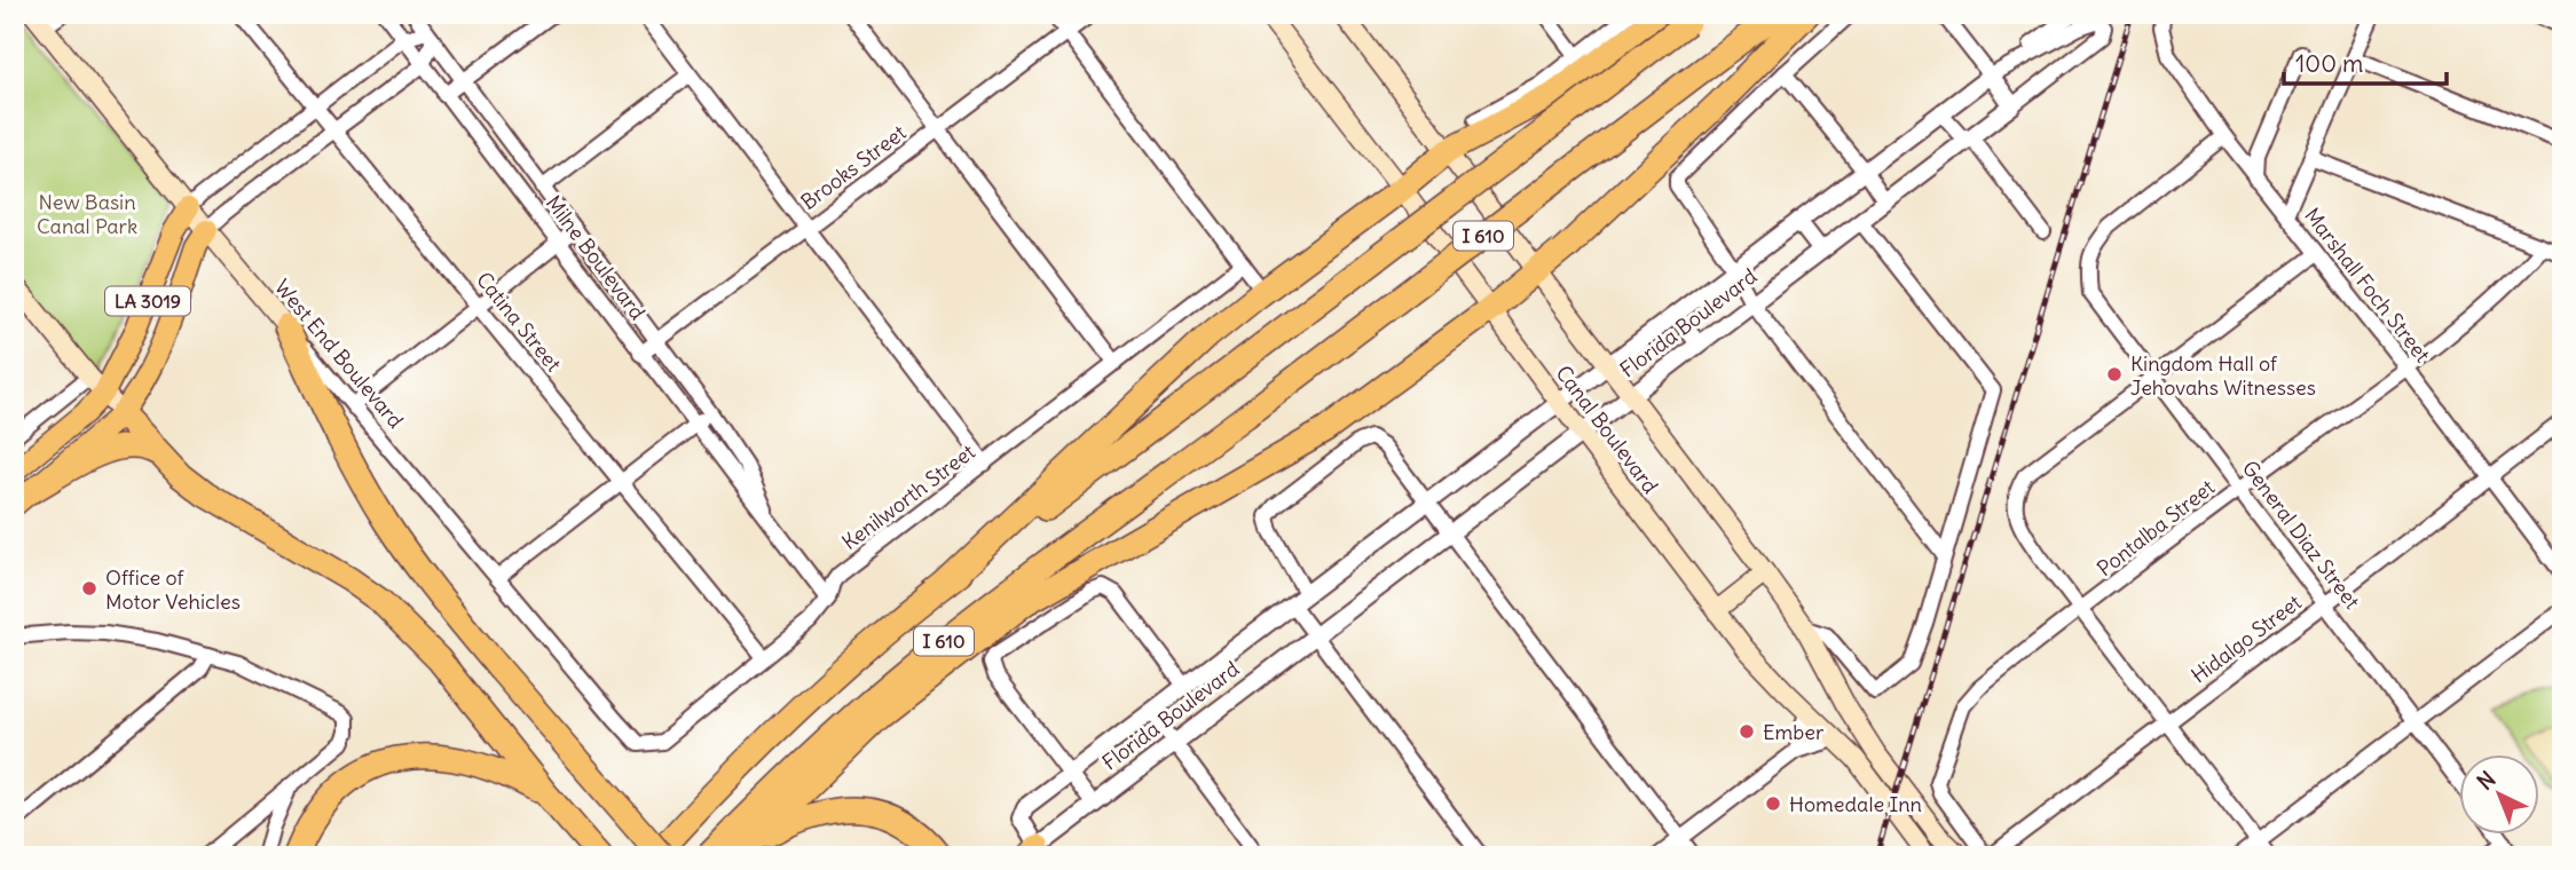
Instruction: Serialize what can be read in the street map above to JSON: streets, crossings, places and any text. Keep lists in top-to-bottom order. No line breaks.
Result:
{"streets":{"highway":["I 610"],"main road":["LA 3019","West End Boulevard","Canal Boulevard"],"street":["Brooks Street","Milne Boulevard","Marshall Foch Street","Catina Street","Florida Boulevard","Kenilworth Street","Pontalba Street","General Diaz Street","Hidalgo Street"]},"crossings":[["Brooks Street","Milne Boulevard"],["Milne Boulevard","Kenilworth Street"],["Marshall Foch Street","Pontalba Street"],["Marshall Foch Street","General Diaz Street"],["Marshall Foch Street","Hidalgo Street"],["LA 3019","West End Boulevard"],["Catina Street","Kenilworth Street"],["Florida Boulevard","Canal Boulevard"],["West End Boulevard","Kenilworth Street"],["Pontalba Street","General Diaz Street"],["Pontalba Street","Hidalgo Street"],["General Diaz Street","Hidalgo Street"]],"parks":["New Basin Canal Park"],"places":["Kingdom Hall of Jehovahs Witnesses","Office of Motor Vehicles","Ember","Homedale Inn"],"scale_bar":"100 m","north":"top left"}
